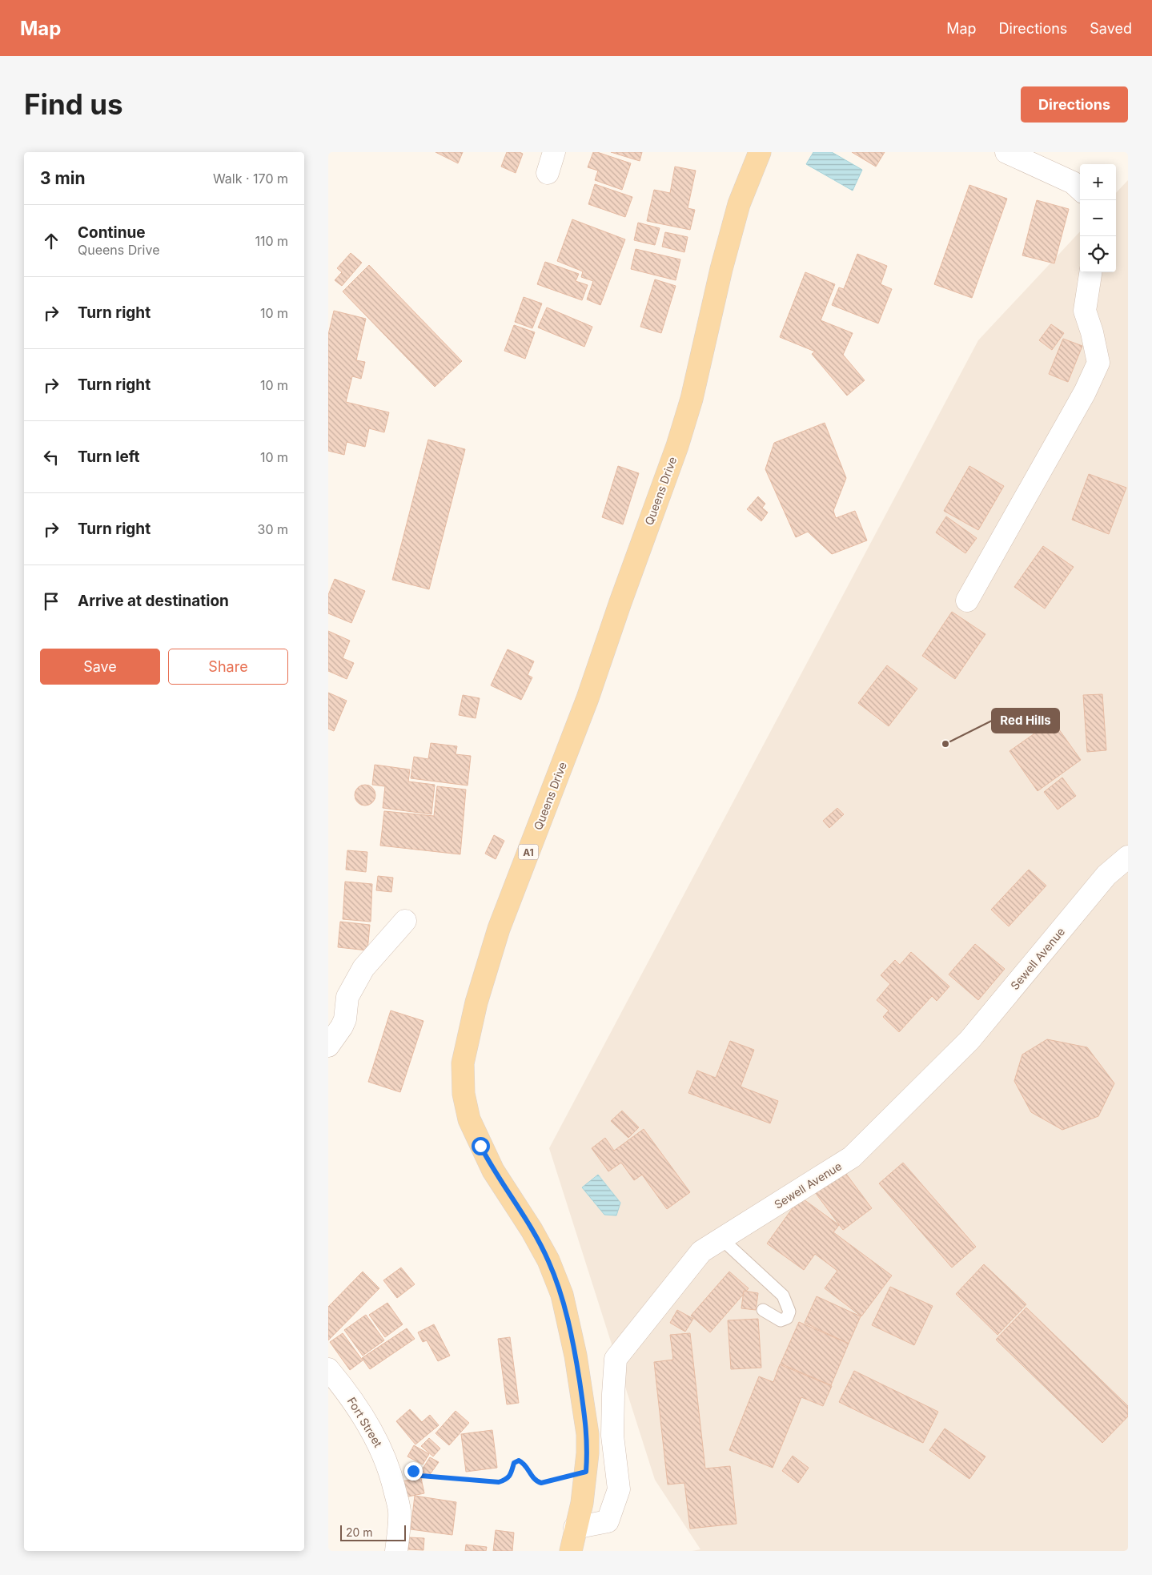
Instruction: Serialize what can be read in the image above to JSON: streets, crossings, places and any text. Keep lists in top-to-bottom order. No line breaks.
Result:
{"streets":{"main road":["Queens Drive","A1"],"street":["Sewell Avenue","Fort Street"]},"crossings":[["Queens Drive","Sewell Avenue"]],"places":["Red Hills"],"scale_bar":"20 m","page":{"header":"Map","nav":["Map","Directions","Saved"],"buttons":["Directions",["Save","Share"]],"title":"Find us","heading":["3 min","Walk · 170 m"],"map_buttons":["+","−"],"list":[["Continue","Queens Drive","110 m"],["Turn right","10 m"],["Turn right","10 m"],["Turn left","10 m"],["Turn right","30 m"],"Arrive at destination"],"scale":"20 m"}}
